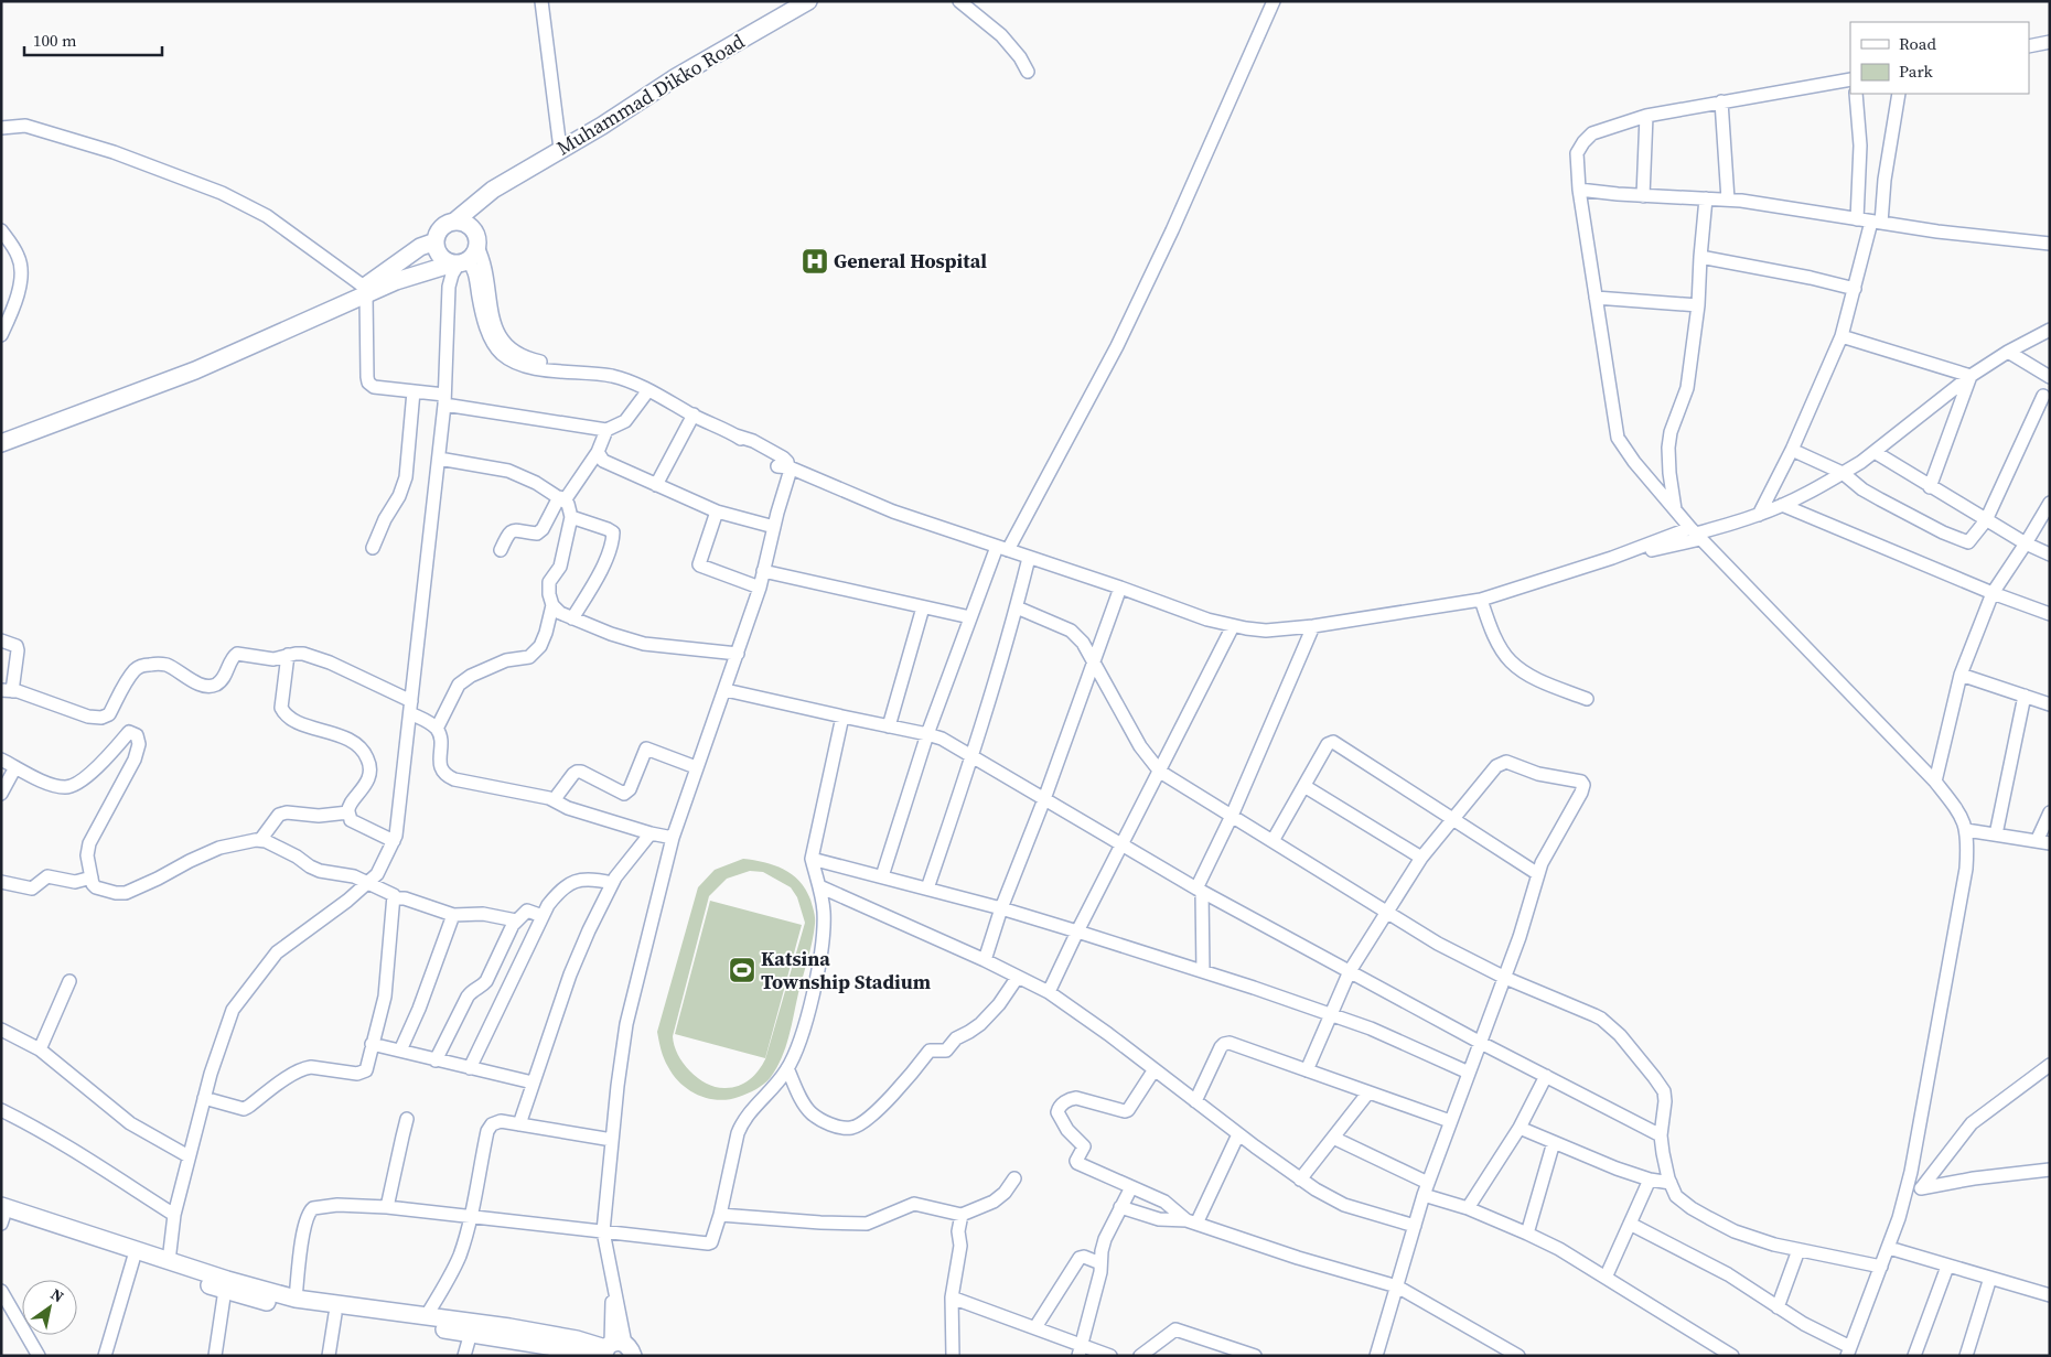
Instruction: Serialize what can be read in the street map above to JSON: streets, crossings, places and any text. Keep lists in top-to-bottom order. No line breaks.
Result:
{"streets":{"main road":["Muhammad Dikko Road"]},"places":{"hospital":["General Hospital"],"sports":["Katsina Township Stadium"]},"legend":["Road","Park"],"scale_bar":"100 m","north":"top right"}
